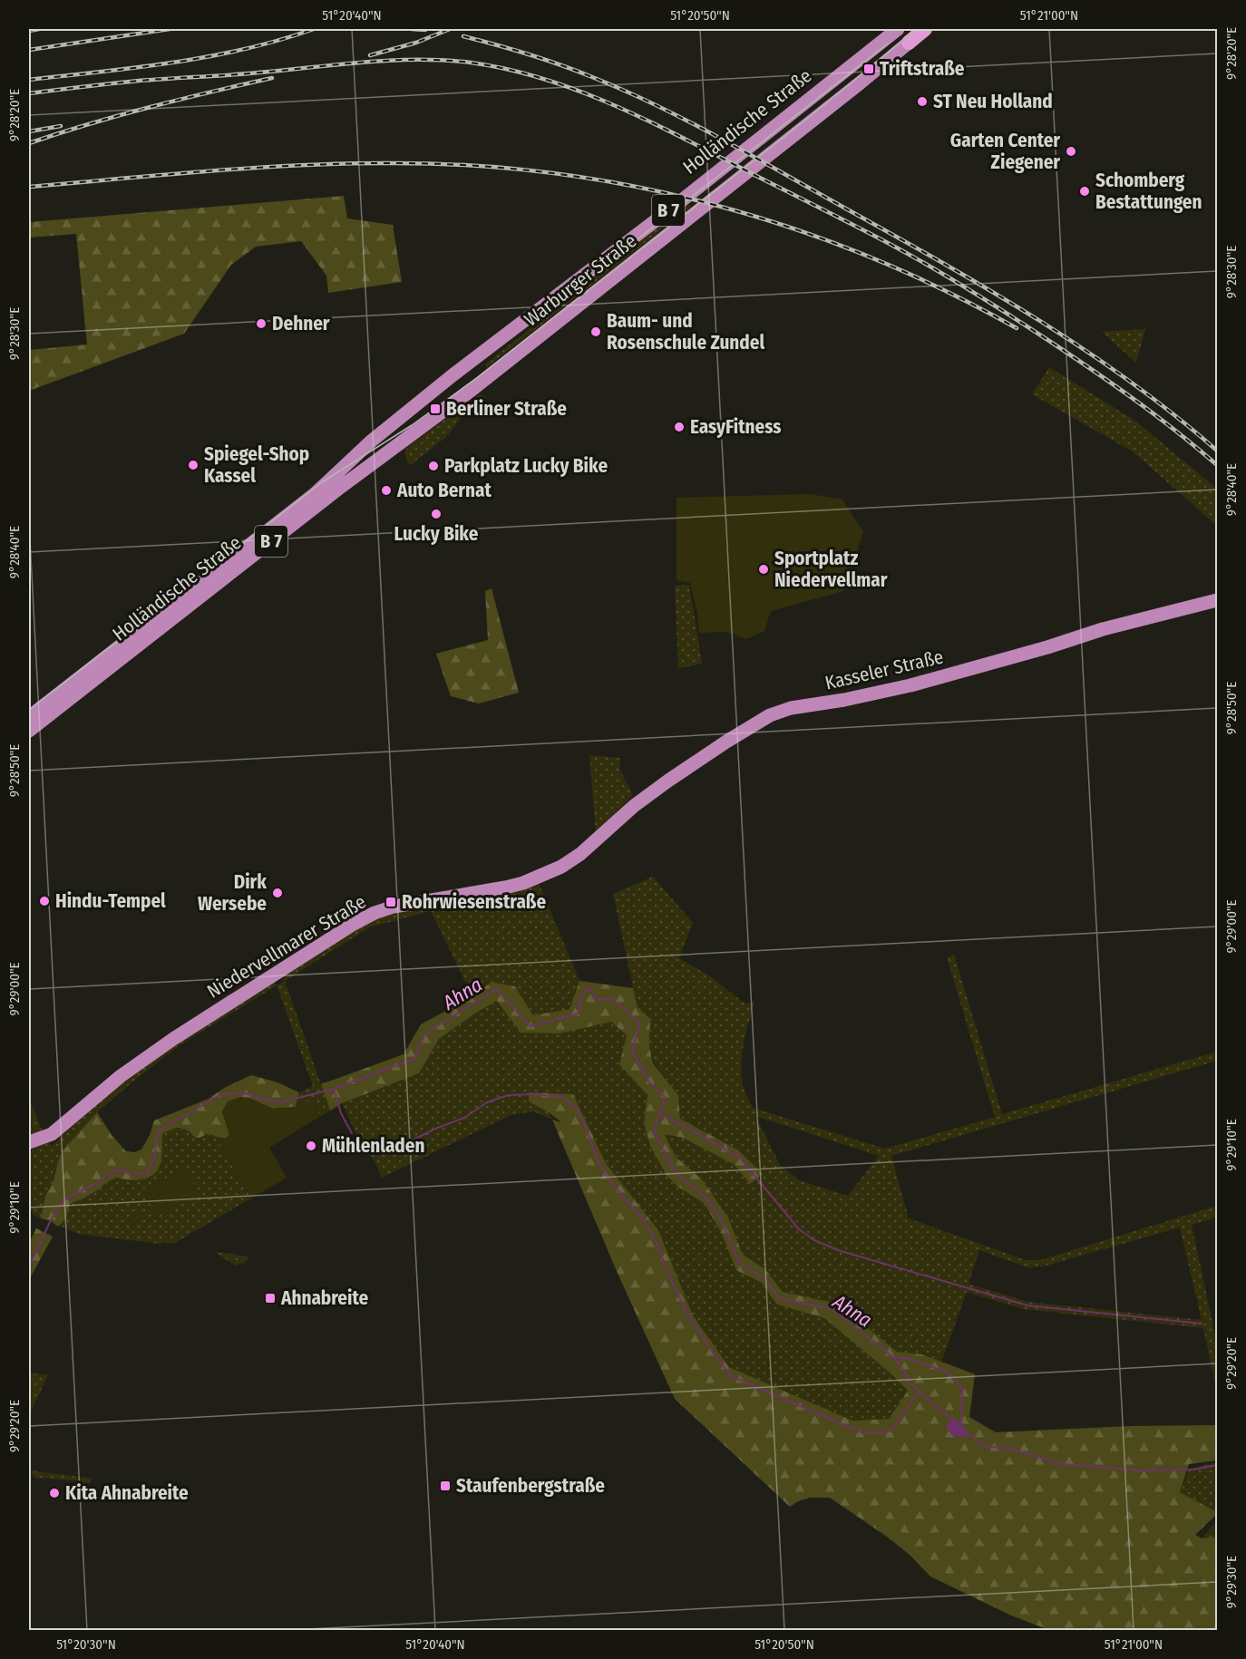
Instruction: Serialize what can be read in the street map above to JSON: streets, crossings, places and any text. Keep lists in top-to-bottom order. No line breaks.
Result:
{"streets":{"highway":["Holländische Straße","B 7"],"main road":["Warburger Straße","Kasseler Straße","Niedervellmarer Straße"]},"crossings":[["Holländische Straße","Warburger Straße"],["Kasseler Straße","Niedervellmarer Straße"]],"water":["Ahna"],"places":{"transit":["Triftstraße","Berliner Straße","Rohrwiesenstraße","Ahnabreite","Staufenbergstraße"],"other":["ST Neu Holland","Garten Center Ziegener","Schomberg Bestattungen","Dehner","Baum- und Rosenschule Zundel","EasyFitness","Spiegel-Shop Kassel","Parkplatz Lucky Bike","Auto Bernat","Lucky Bike","Sportplatz Niedervellmar","Dirk Wersebe","Hindu-Tempel","Mühlenladen","Kita Ahnabreite"]},"coordinates":["51°20'40\"N","51°20'50\"N","51°21'00\"N","9°28'20\"E","9°28'30\"E","9°28'40\"E","9°28'50\"E","9°29'00\"E","9°29'10\"E","9°29'20\"E","9°29'30\"E","51°20'30\"N"]}
